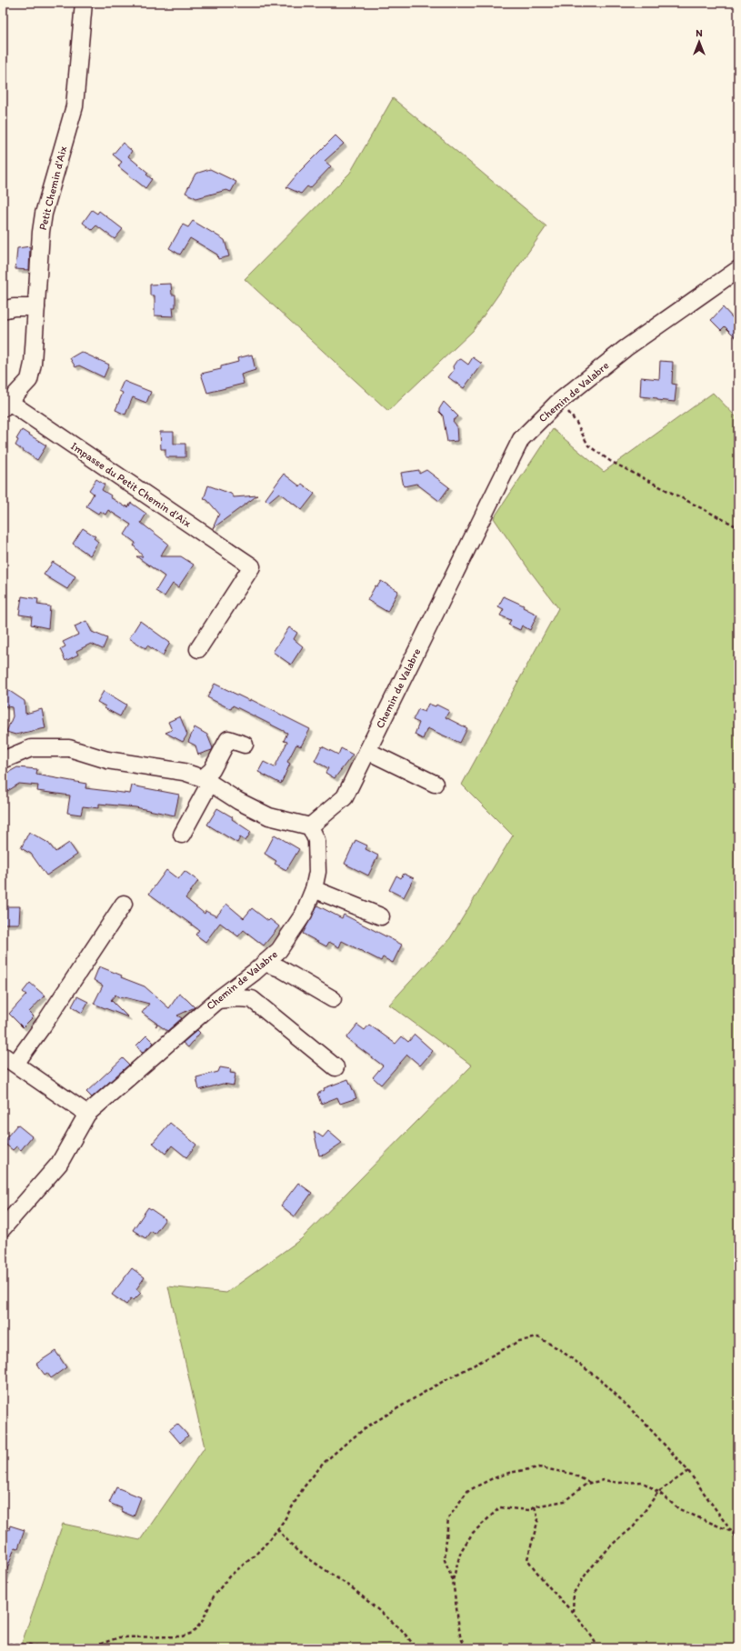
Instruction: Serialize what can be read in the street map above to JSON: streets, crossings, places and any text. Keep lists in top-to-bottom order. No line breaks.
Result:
{"streets":{"street":["Petit Chemin d'Aix","Chemin de Valabre","Impasse du Petit Chemin d'Aix"]},"crossings":[["Petit Chemin d'Aix","Impasse du Petit Chemin d'Aix"]],"north":"top"}
